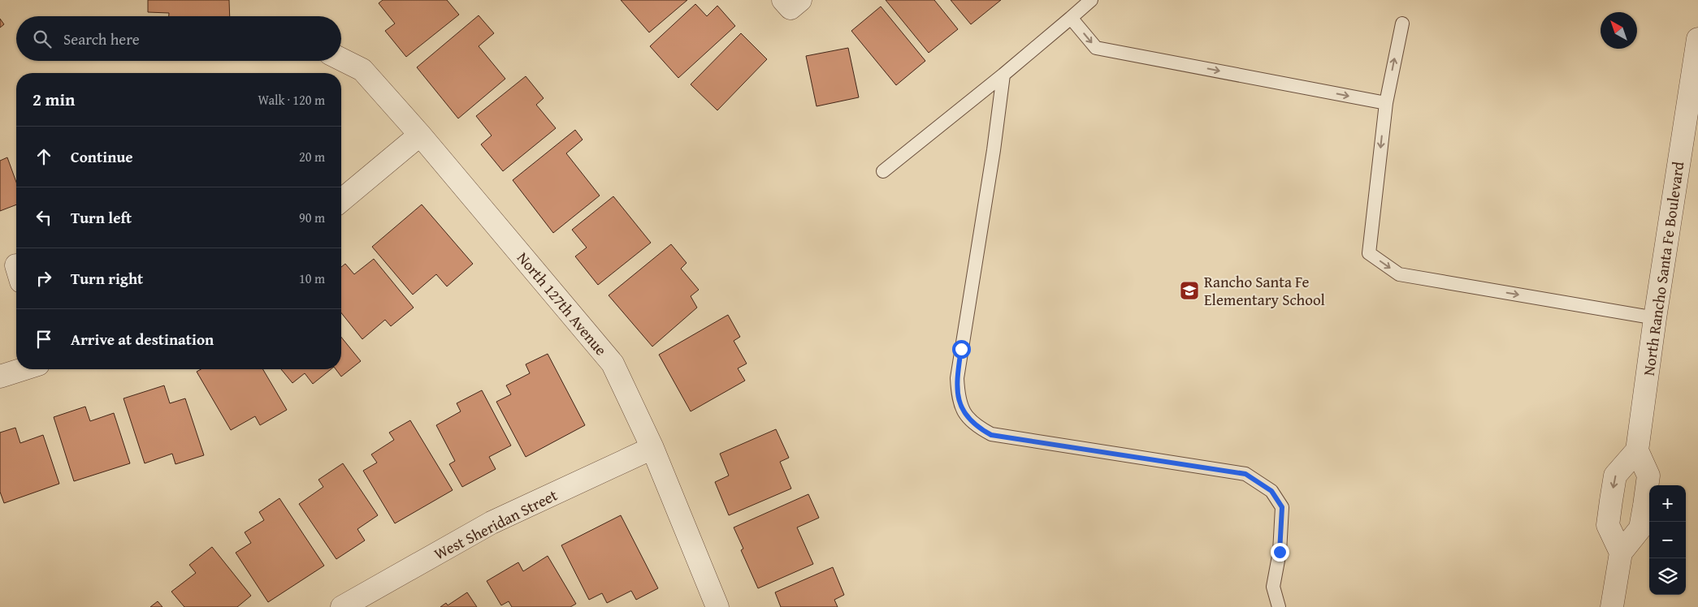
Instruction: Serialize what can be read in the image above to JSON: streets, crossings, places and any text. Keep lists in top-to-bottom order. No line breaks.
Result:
{"streets":{"street":["North Rancho Santa Fe Boulevard","North 127th Avenue","West Sheridan Street"]},"crossings":[["North 127th Avenue","West Sheridan Street"]],"places":{"school or university":["Rancho Santa Fe Elementary School"]},"north":"top left","page":{"search":"Search here","heading":["2 min","Walk · 120 m"],"list":[["Continue","20 m"],["Turn left","90 m"],["Turn right","10 m"],"Arrive at destination"],"map_buttons":["+","−"]}}
